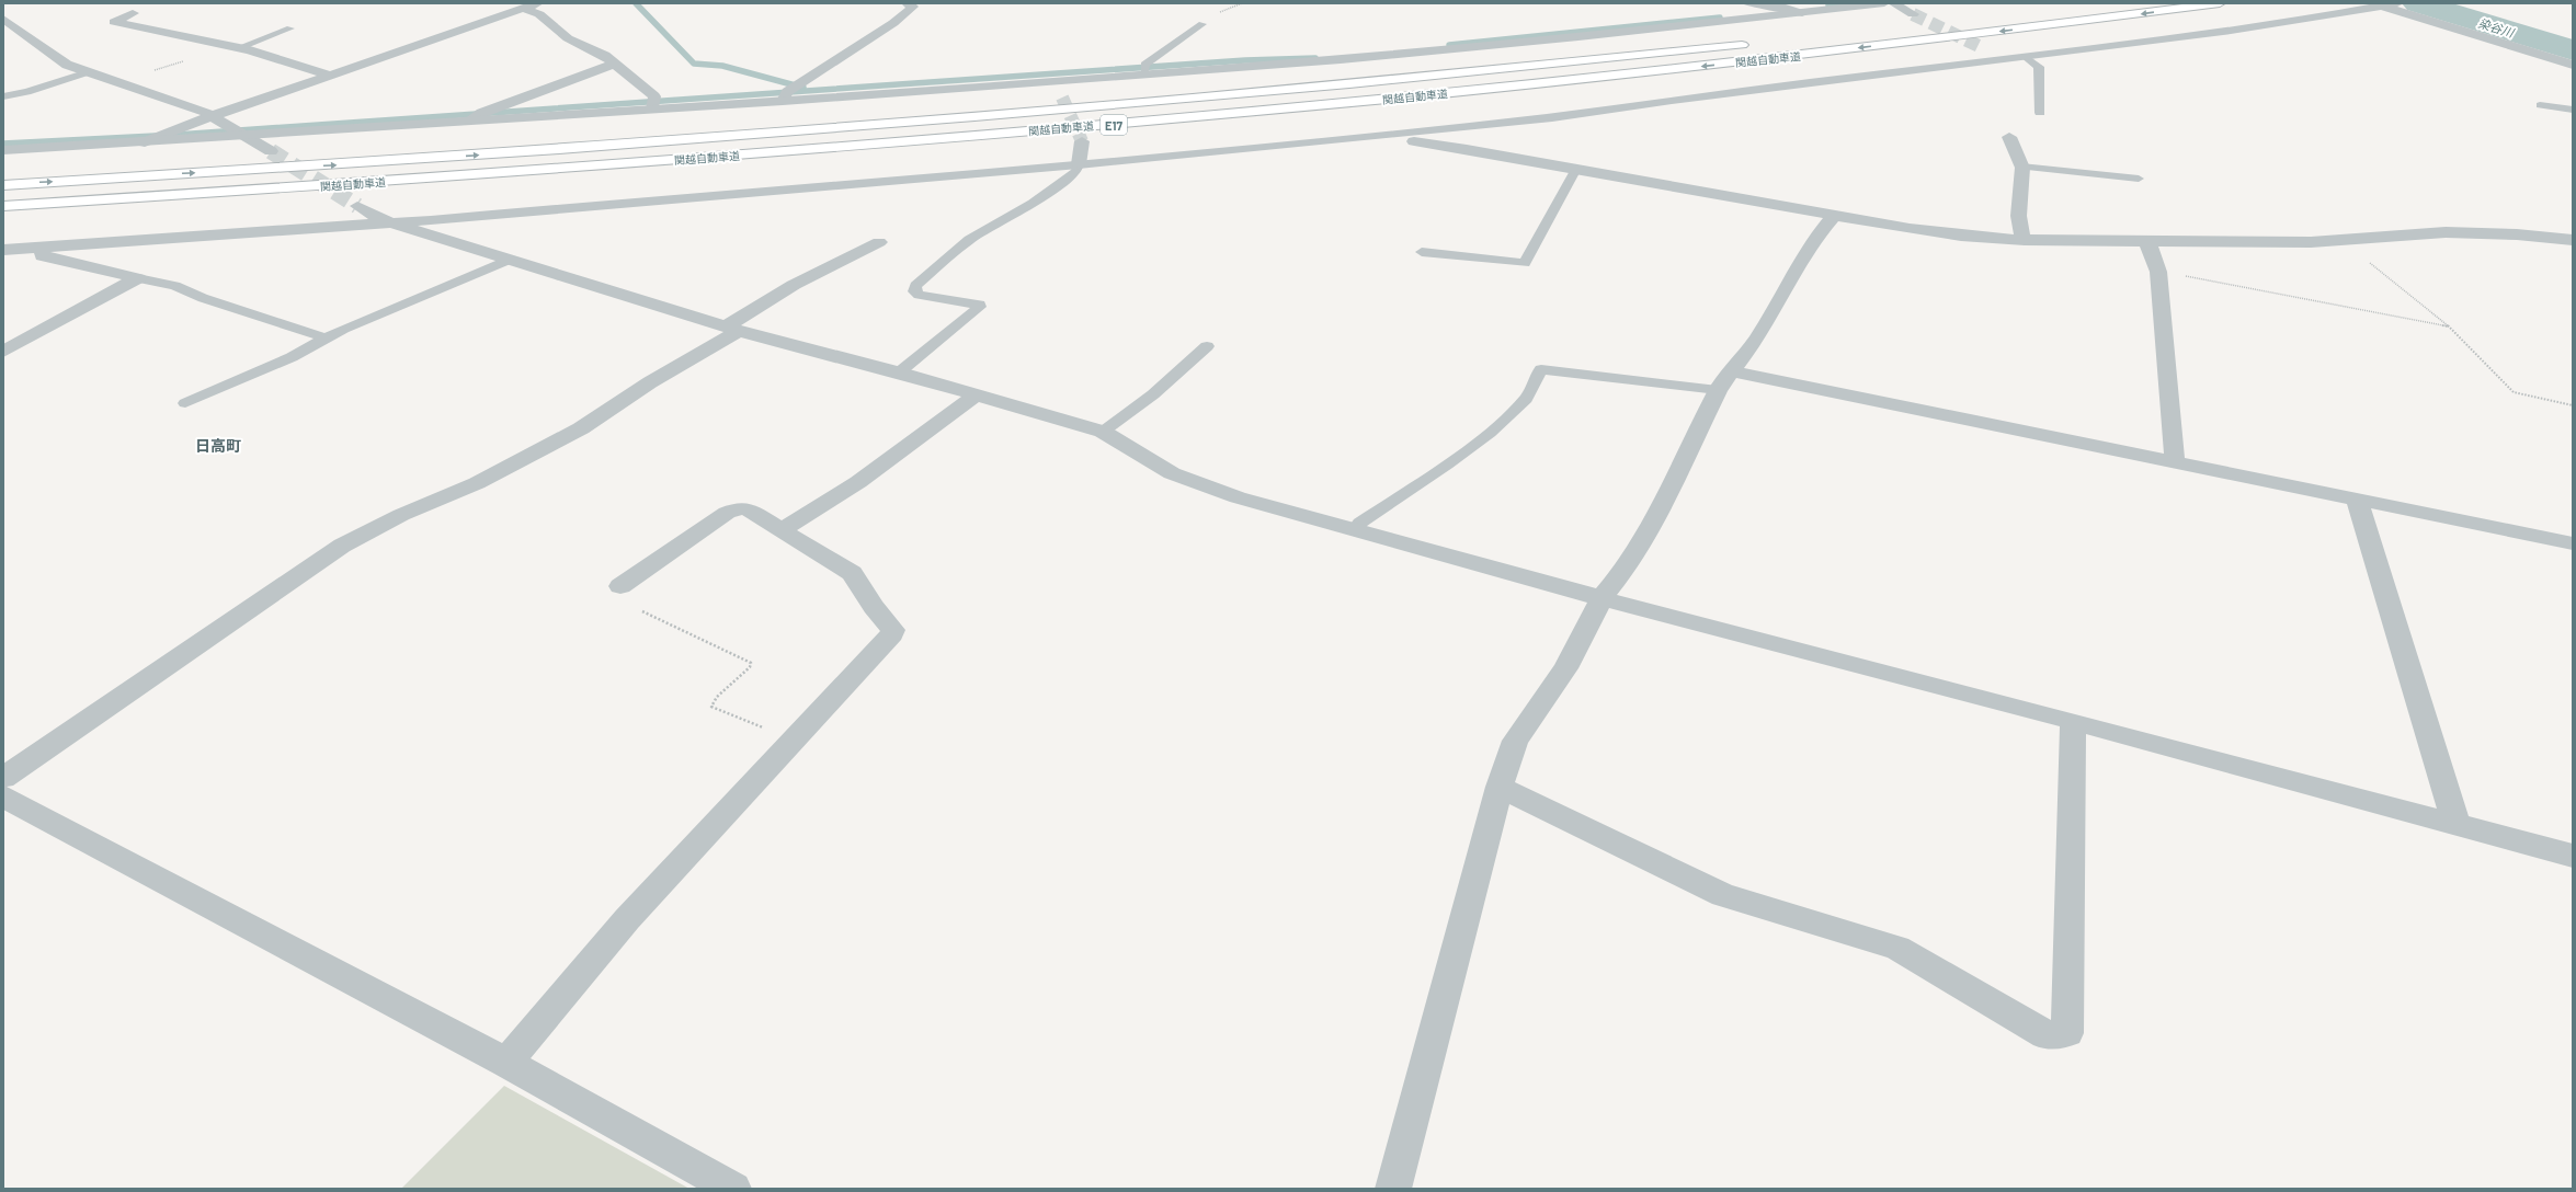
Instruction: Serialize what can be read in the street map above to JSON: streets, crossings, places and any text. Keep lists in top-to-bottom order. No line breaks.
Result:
{"streets":{"highway":["関越自動車道","E17"]},"districts":["日高町"],"water":["染谷川"]}
